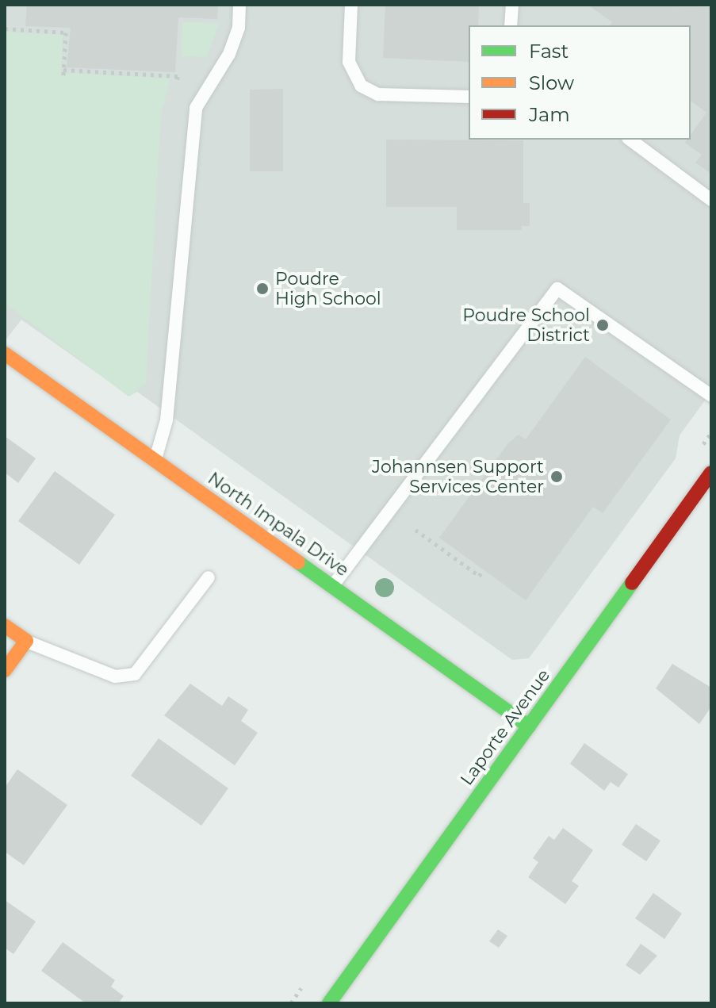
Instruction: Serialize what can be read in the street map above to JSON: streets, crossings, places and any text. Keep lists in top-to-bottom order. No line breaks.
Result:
{"streets":{"street":["North Impala Drive","Laporte Avenue"]},"crossings":[["North Impala Drive","Laporte Avenue"]],"places":["Poudre High School","Poudre School District","Johannsen Support Services Center"],"legend":["Fast","Slow","Jam"]}
